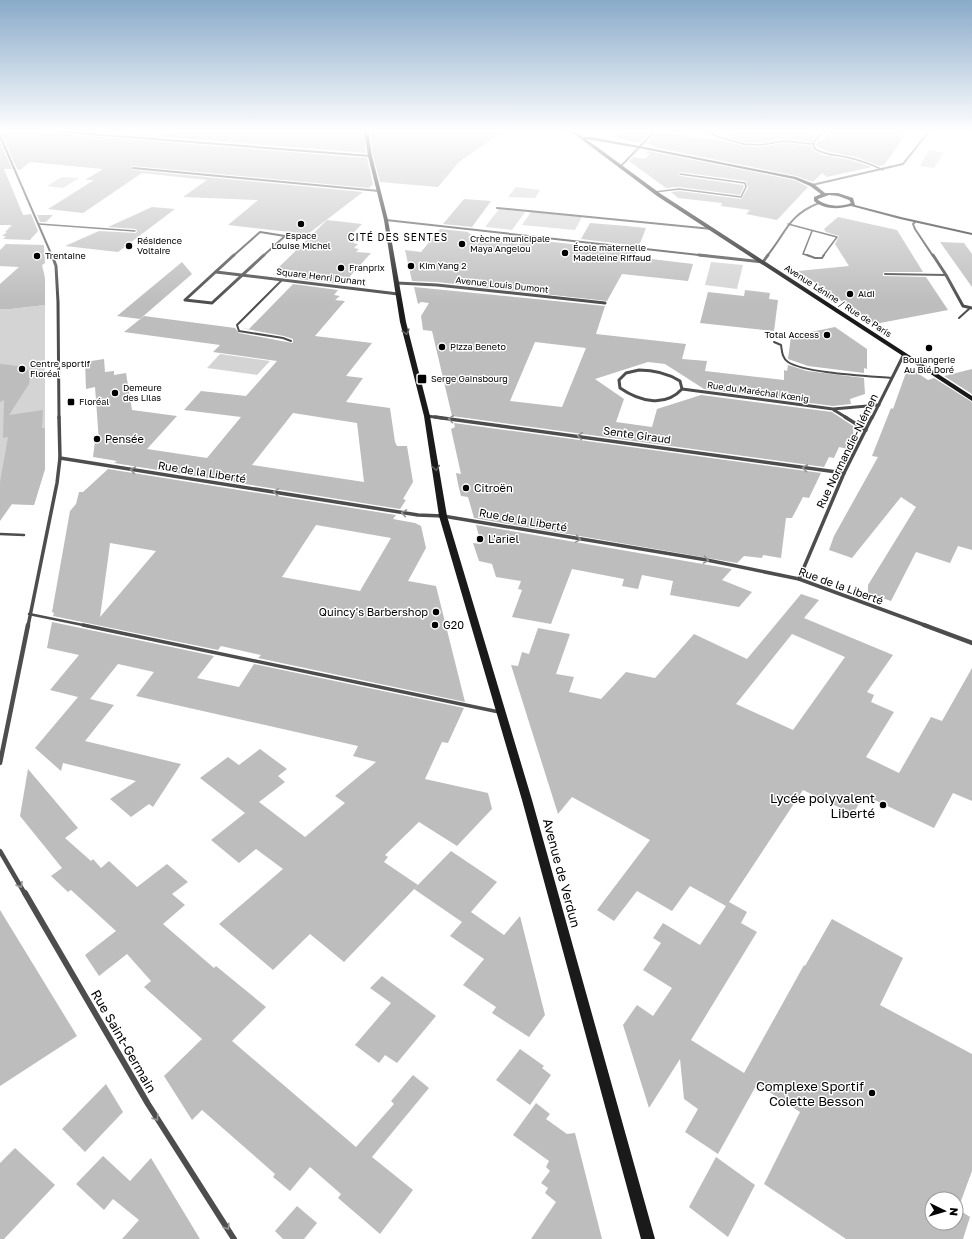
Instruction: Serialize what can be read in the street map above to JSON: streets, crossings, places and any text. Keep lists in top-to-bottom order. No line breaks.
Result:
{"streets":{"street":["Square Henri Dunant","Avenue Louis Dumont","Avenue Lénine / Rue de Paris","Rue du Maréchal Kœnig","Sente Giraud","Rue Normandie-Niémen","Rue de la Liberté","Avenue de Verdun","Rue Saint-Germain"]},"crossings":[["Square Henri Dunant","Avenue de Verdun"],["Avenue Louis Dumont","Avenue de Verdun"],["Avenue Lénine / Rue de Paris","Rue Normandie-Niémen"],["Rue du Maréchal Kœnig","Rue Normandie-Niémen"],["Sente Giraud","Rue Normandie-Niémen"],["Sente Giraud","Avenue de Verdun"],["Rue Normandie-Niémen","Rue de la Liberté"],["Rue de la Liberté","Avenue de Verdun"]],"one_way":["Sente Giraud","Rue Saint-Germain"],"districts":["CITÉ DES SENTES"],"places":{"other":["Espace Louise Michel","Crèche municipale Maya Angelou","Résidence Voltaire","École maternelle Madeleine Riffaud","Trentaine","Kim Yang 2","Franprix","Aldi","Total Access","Pizza Beneto","Boulangerie Au Blé Doré","Centre sportif Floréal","Demeure des Lilas","Pensée","Citroën","L'ariel","Quincy's Barbershop","G20","Lycée polyvalent Liberté","Complexe Sportif Colette Besson"],"transit":["Serge Gainsbourg","Floréal"]},"north":"right"}
